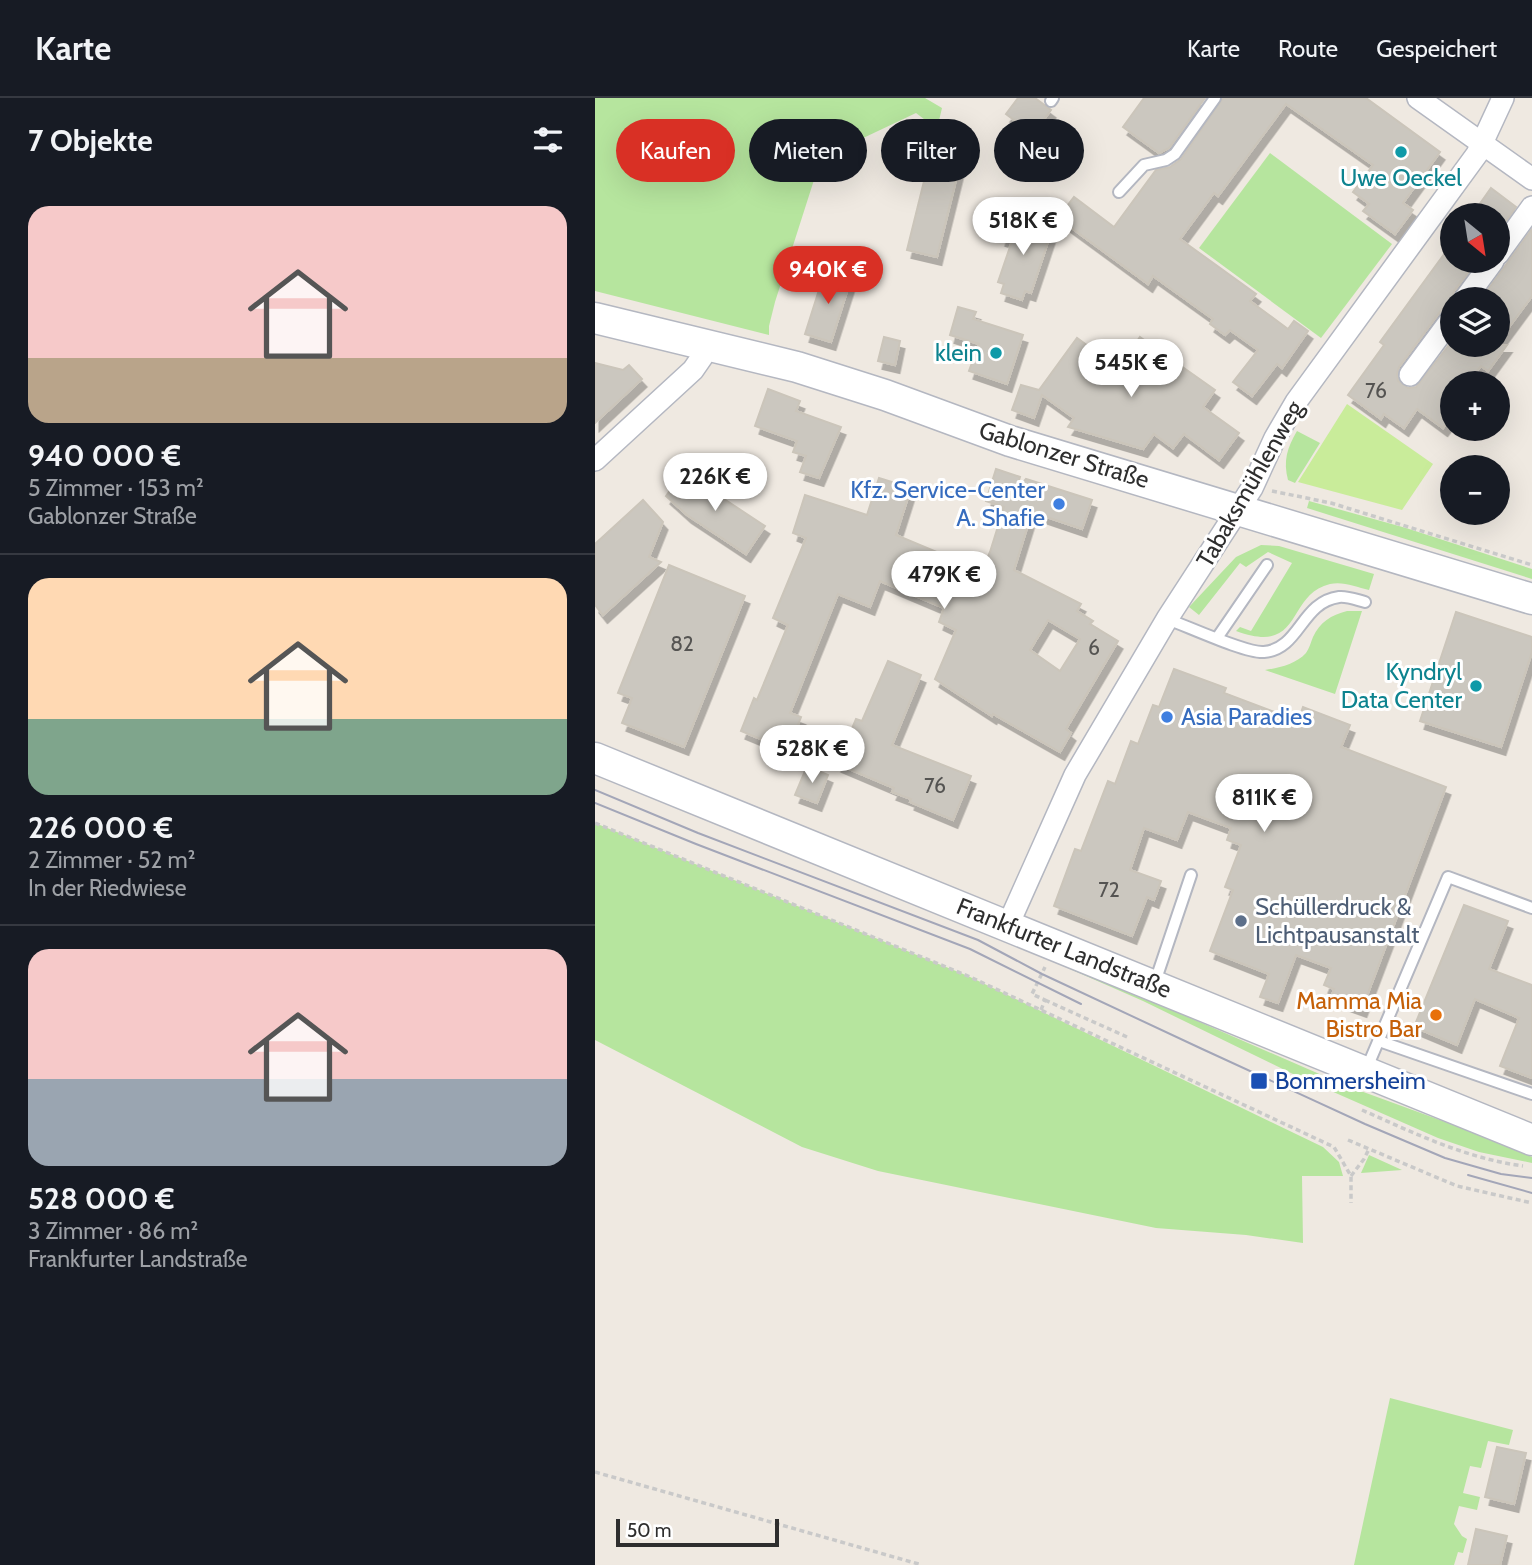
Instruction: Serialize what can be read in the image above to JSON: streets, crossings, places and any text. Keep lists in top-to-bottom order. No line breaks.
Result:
{"streets":{"main road":["Gablonzer Straße","Frankfurter Landstraße"],"street":["Tabaksmühlenweg"]},"crossings":[["Gablonzer Straße","Tabaksmühlenweg"],["Tabaksmühlenweg","Frankfurter Landstraße"]],"places":{"other":["Uwe Oeckel","klein","Kfz. Service-Center A. Shafie","Kyndryl Data Center","Asia Paradies","Schüllerdruck & Lichtpausanstalt","Mamma Mia Bistro Bar"],"transit":["Bommersheim"]},"house_numbers":["76","82","6","76","72"],"scale_bar":"50 m","north":"bottom right","page":{"header":"Karte","nav":["Karte","Route","Gespeichert"],"heading":"7 Objekte","chip":["Kaufen","Mieten","Filter","Neu"],"list":[{"name":"940 000 €","note":"5 Zimmer · 153 m² · Gablonzer Straße"},{"name":"226 000 €","note":"2 Zimmer · 52 m² · In der Riedwiese"},{"name":"528 000 €","note":"3 Zimmer · 86 m² · Frankfurter Landstraße"}],"price":["518K €","940K €","545K €","226K €","479K €","528K €","811K €"],"map_buttons":["+","−"],"scale":"50 m"}}
